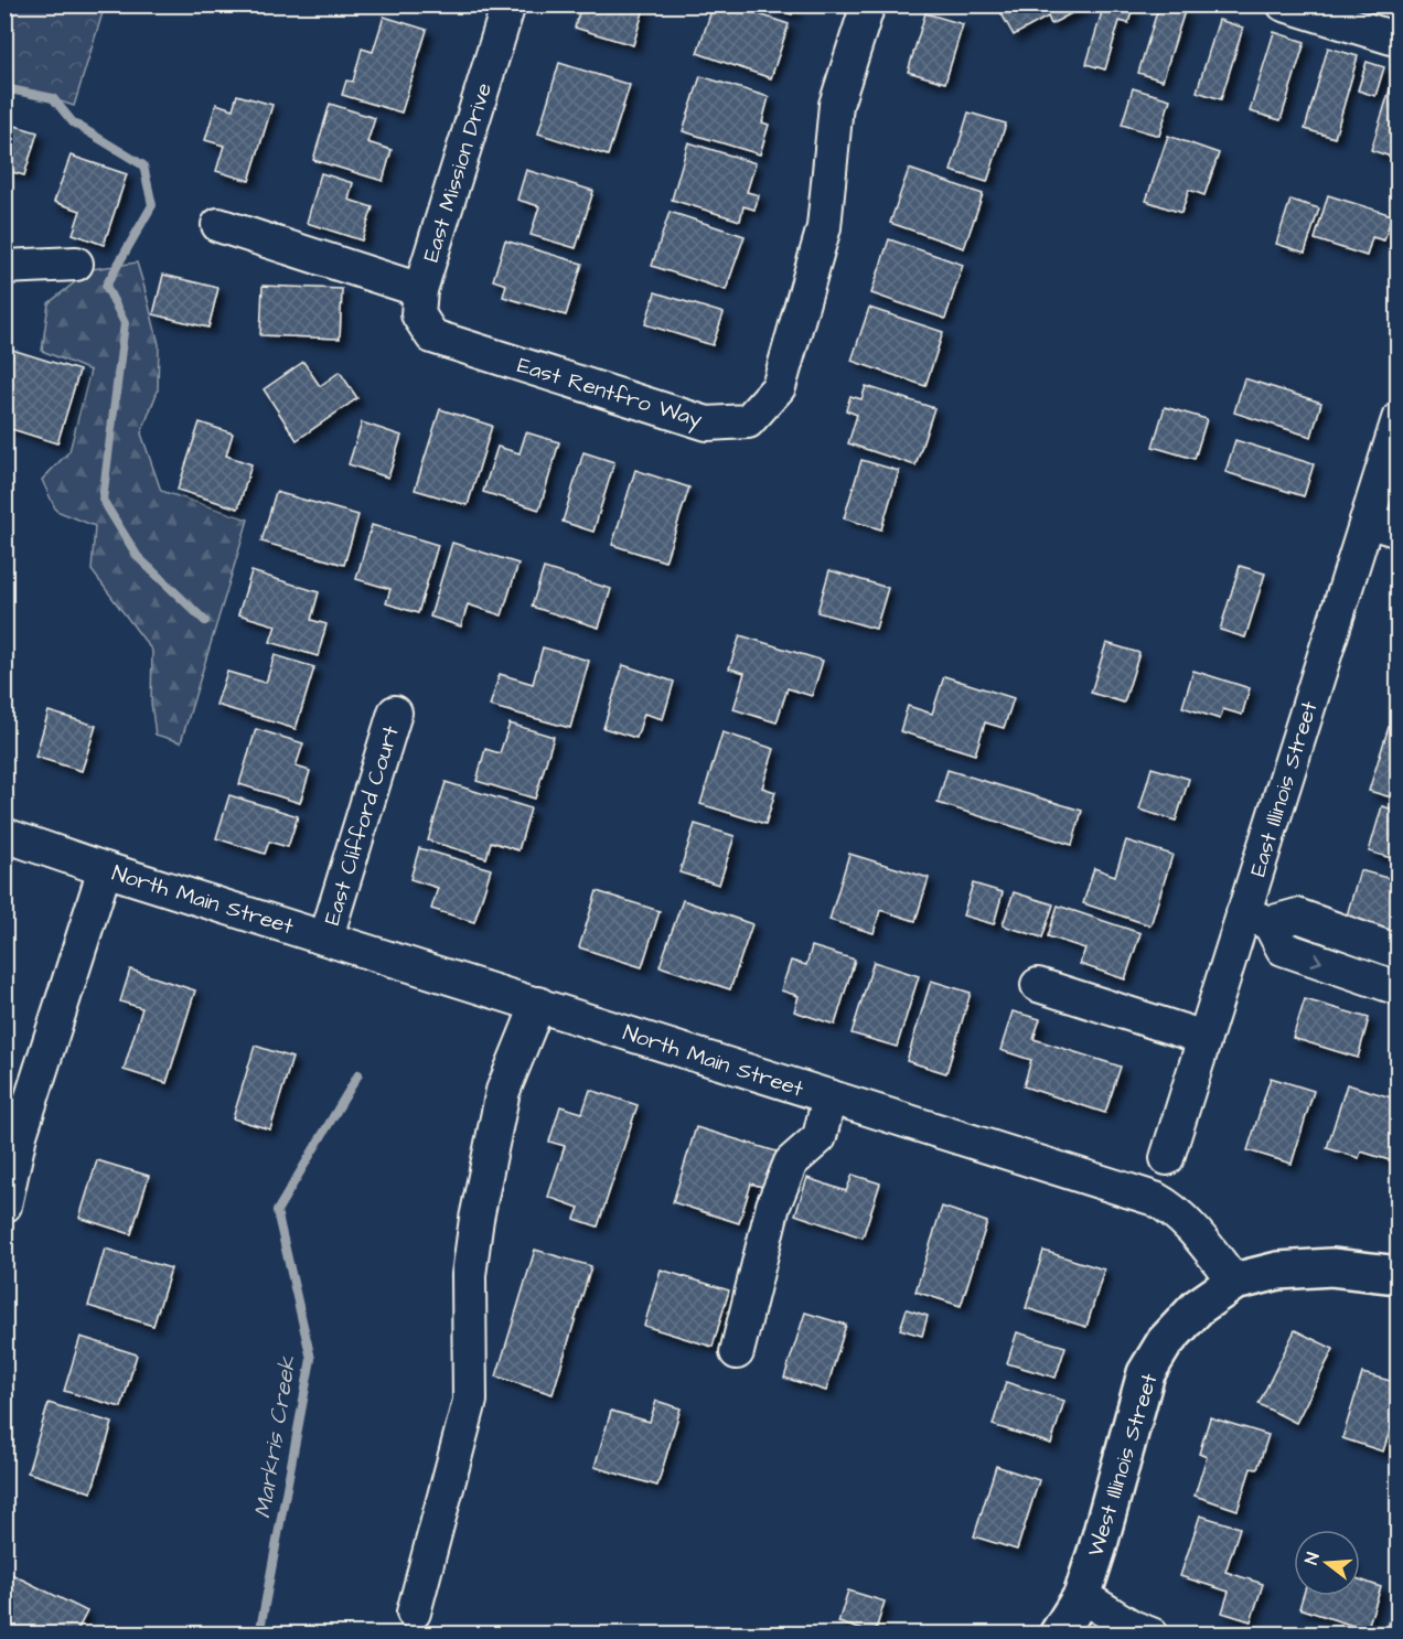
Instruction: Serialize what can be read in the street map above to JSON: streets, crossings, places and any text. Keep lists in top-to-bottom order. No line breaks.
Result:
{"streets":{"main road":["West Illinois Street"],"street":["East Mission Drive","East Rentfro Way","East Illinois Street","East Clifford Court","North Main Street"]},"crossings":[["East Mission Drive","East Rentfro Way"],["East Clifford Court","North Main Street"],["North Main Street","West Illinois Street"]],"water":["Markris Creek"],"north":"left"}
